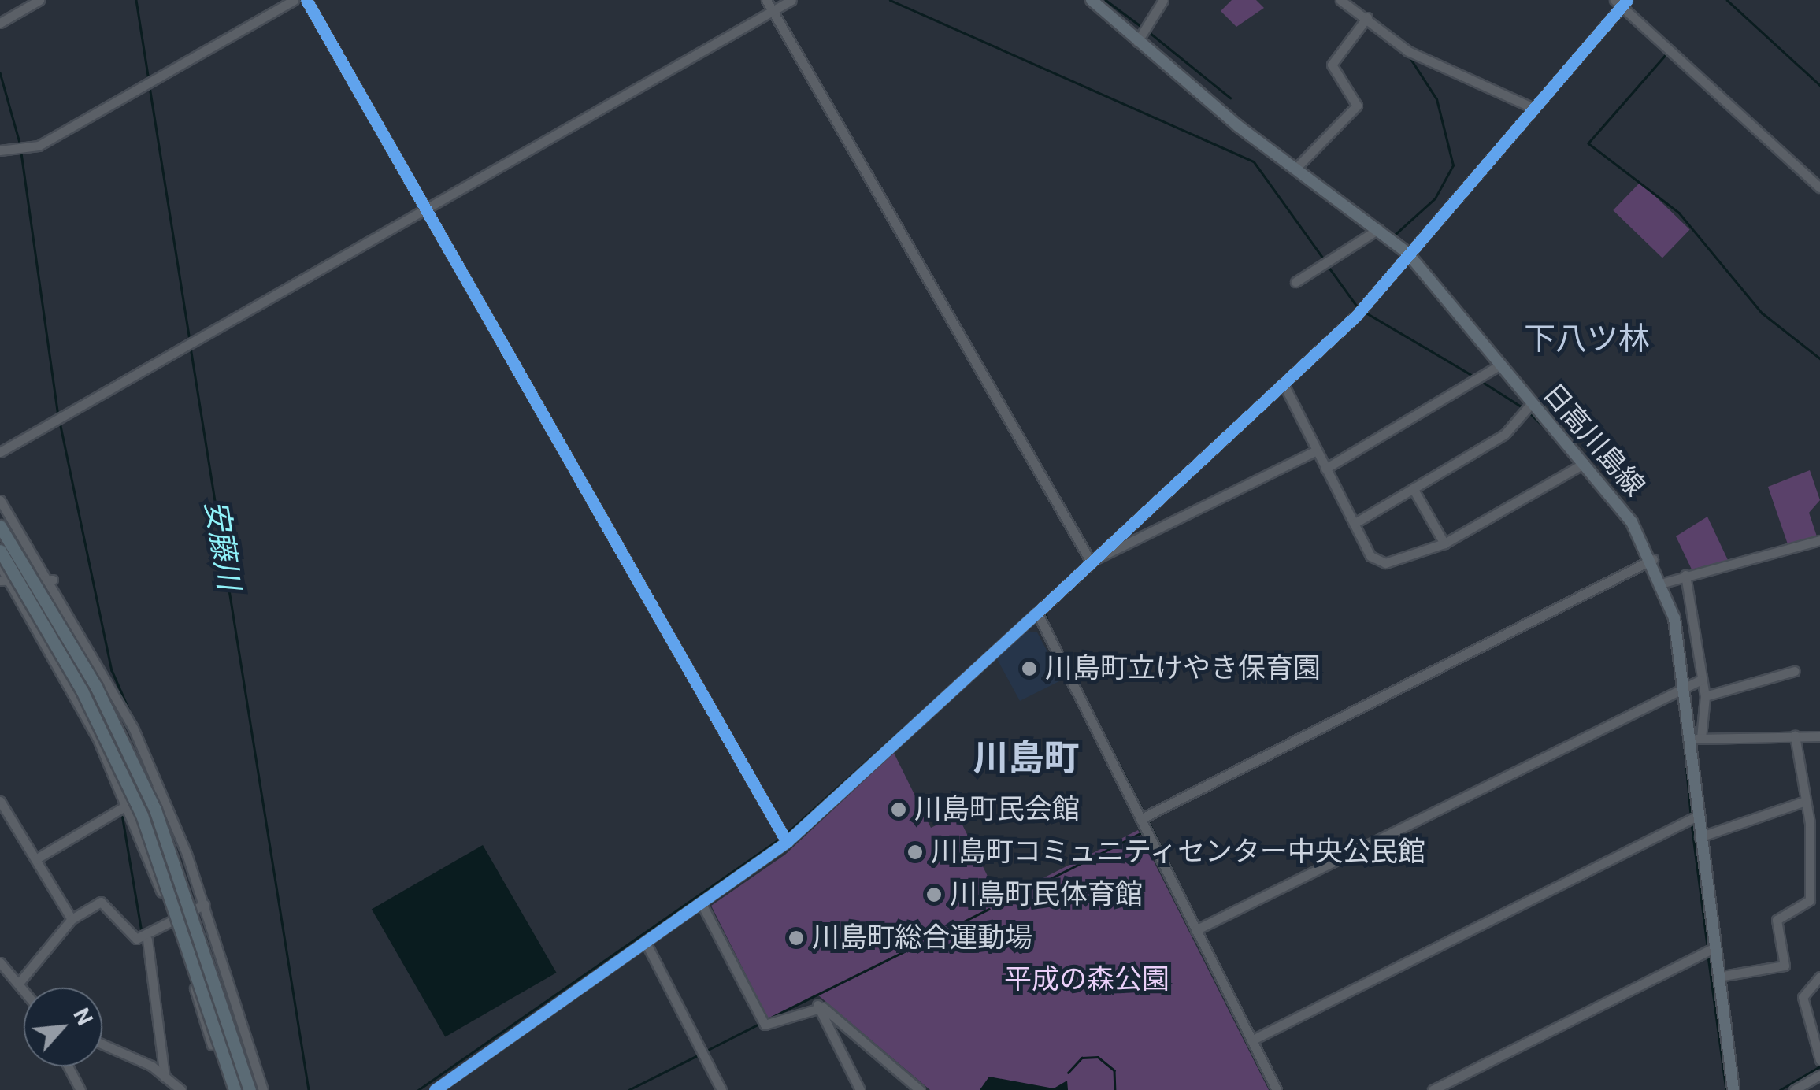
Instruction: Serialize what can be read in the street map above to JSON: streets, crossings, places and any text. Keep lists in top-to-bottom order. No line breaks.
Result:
{"streets":{"main road":["日高川島線"]},"districts":["下八ツ林","川島町"],"water":["安藤川"],"parks":["平成の森公園"],"places":["川島町立けやき保育園","川島町民会館","川島町コミュニティセンター中央公民館","川島町民体育館","川島町総合運動場"],"north":"top right"}
